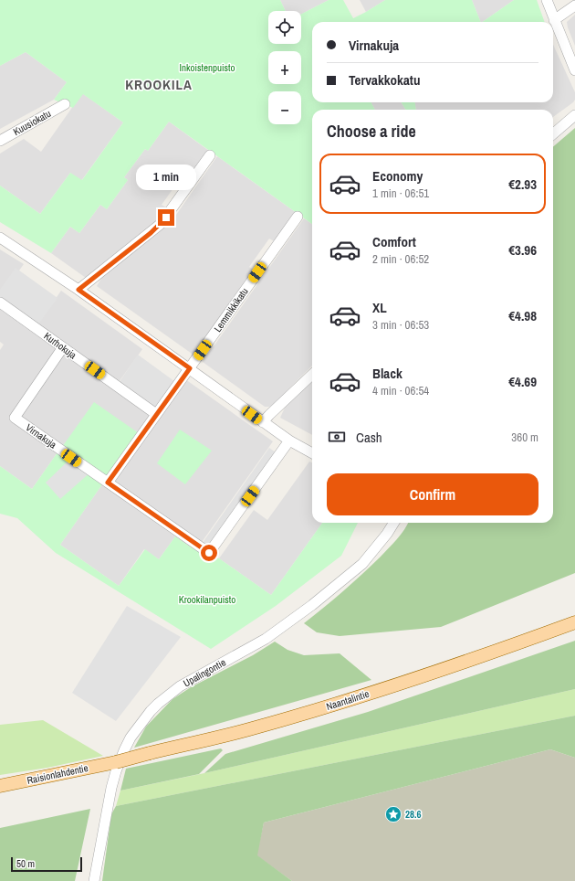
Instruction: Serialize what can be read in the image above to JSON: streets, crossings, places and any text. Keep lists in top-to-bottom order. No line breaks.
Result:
{"streets":{"main road":["Naantalintie","Raisionlahdentie"],"street":["Kuusiokatu","Lemmikkikatu","Kurhokuja","Virnakuja","Upalingontie"]},"crossings":[["Lemmikkikatu","Kurhokuja"],["Lemmikkikatu","Virnakuja"],["Kurhokuja","Virnakuja"],["Naantalintie","Raisionlahdentie"]],"districts":["KROOKILA"],"parks":["Inkoistenpuisto","Krookilanpuisto"],"places":{"place":["28.6"]},"scale_bar":"50 m","page":{"map_buttons":["+","−"],"banner":["Virnakuja","Tervakkokatu"],"heading":"Choose a ride","list":[{"name":"Economy","note":"1 min · 06:51","value":"€2.93"},{"name":"Comfort","note":"2 min · 06:52","value":"€3.96"},{"name":"XL","note":"3 min · 06:53","value":"€4.98"},{"name":"Black","note":"4 min · 06:54","value":"€4.69"}],"bubble":"1 min","pay":["Cash","360 m"],"buttons":"Confirm","scale":"50 m"}}
